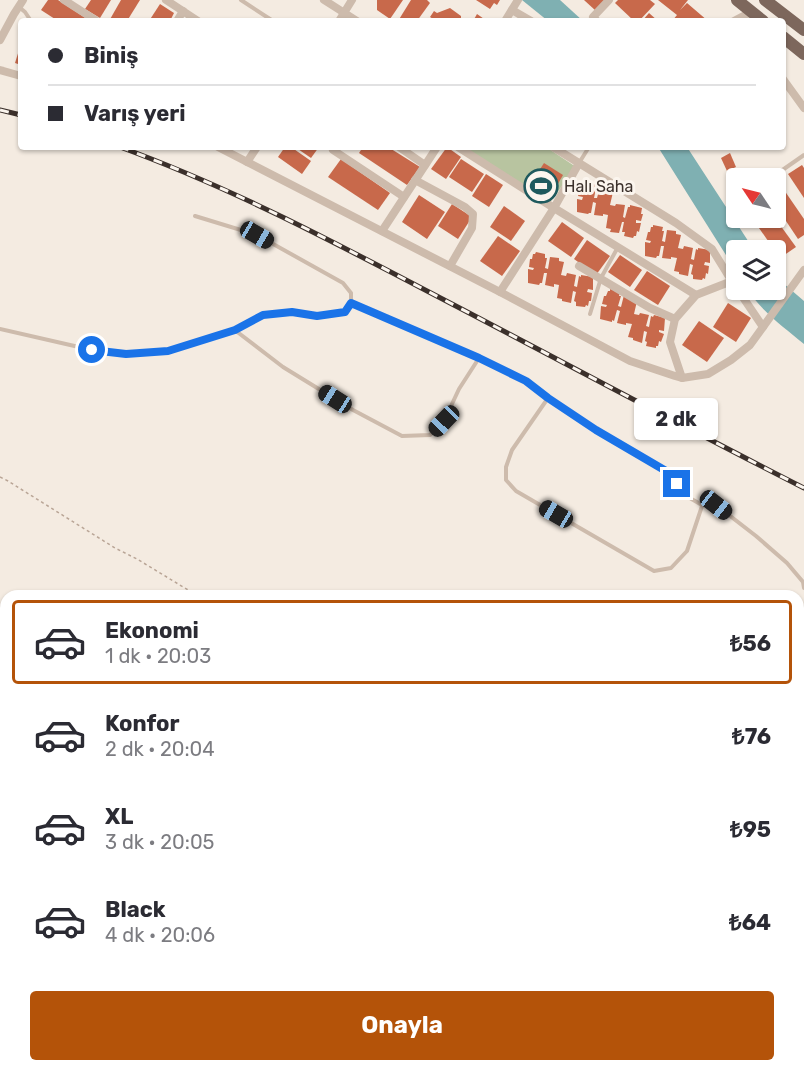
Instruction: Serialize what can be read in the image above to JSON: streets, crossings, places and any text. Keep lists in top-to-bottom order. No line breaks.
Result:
{"places":{"sports":["Halı Saha"]},"north":"top left","page":{"banner":["Biniş","Varış yeri"],"bubble":"2 dk","list":[{"name":"Ekonomi","note":"1 dk · 20:03","value":"₺56"},{"name":"Konfor","note":"2 dk · 20:04","value":"₺76"},{"name":"XL","note":"3 dk · 20:05","value":"₺95"},{"name":"Black","note":"4 dk · 20:06","value":"₺64"}],"buttons":"Onayla"}}
